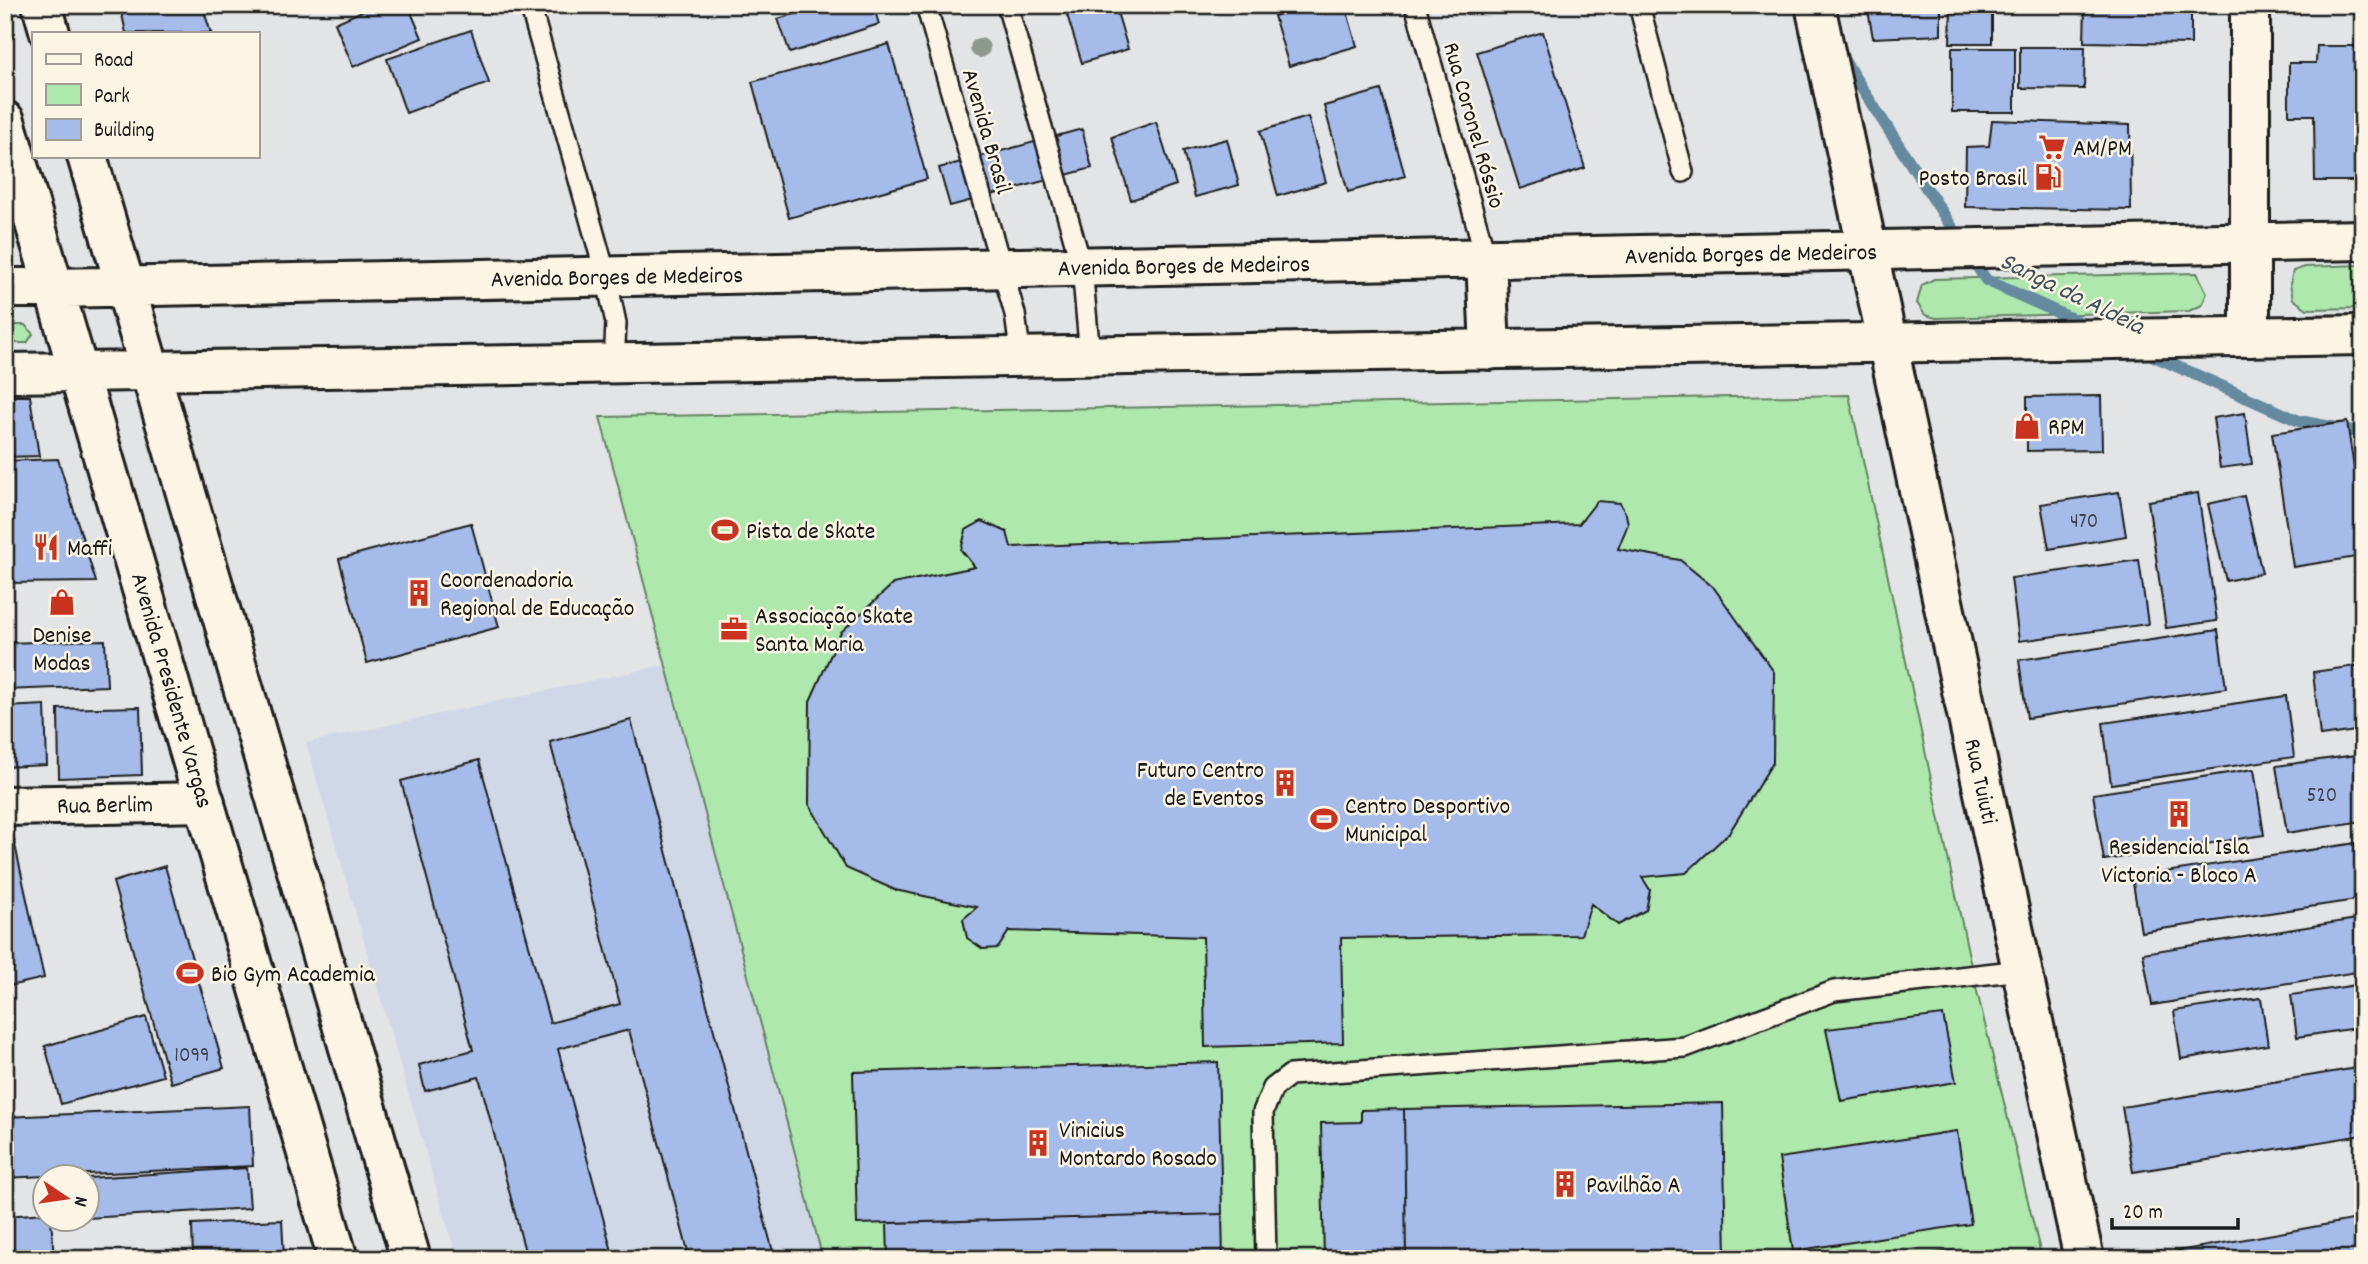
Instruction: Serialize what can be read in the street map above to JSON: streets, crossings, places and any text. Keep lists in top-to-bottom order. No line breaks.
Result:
{"streets":{"main road":["Avenida Borges de Medeiros","Avenida Presidente Vargas","Rua Tuiuti","Rua Berlim"],"lane":["Rua Coronel Róssio","Avenida Brasil"]},"crossings":[["Rua Coronel Róssio","Avenida Borges de Medeiros"],["Avenida Brasil","Avenida Borges de Medeiros"],["Avenida Borges de Medeiros","Avenida Presidente Vargas"],["Avenida Borges de Medeiros","Rua Tuiuti"],["Avenida Presidente Vargas","Rua Berlim"]],"water":["Sanga da Aldeia"],"places":{"supermarket":["AM/PM"],"fuel station":["Posto Brasil"],"shop":["RPM","Denise Modas"],"sports":["Pista de Skate","Centro Desportivo Municipal","Bio Gym Academia"],"restaurant":["Maffi"],"building":["Coordenadoria Regional de Educação","Futuro Centro de Eventos","Residencial Isla Victoria - Bloco A","Vinicius Montardo Rosado","Pavilhão A"],"office":["Associação Skate Santa Maria"]},"house_numbers":["470","520","1099"],"legend":["Road","Park","Building"],"scale_bar":"20 m","north":"right"}
